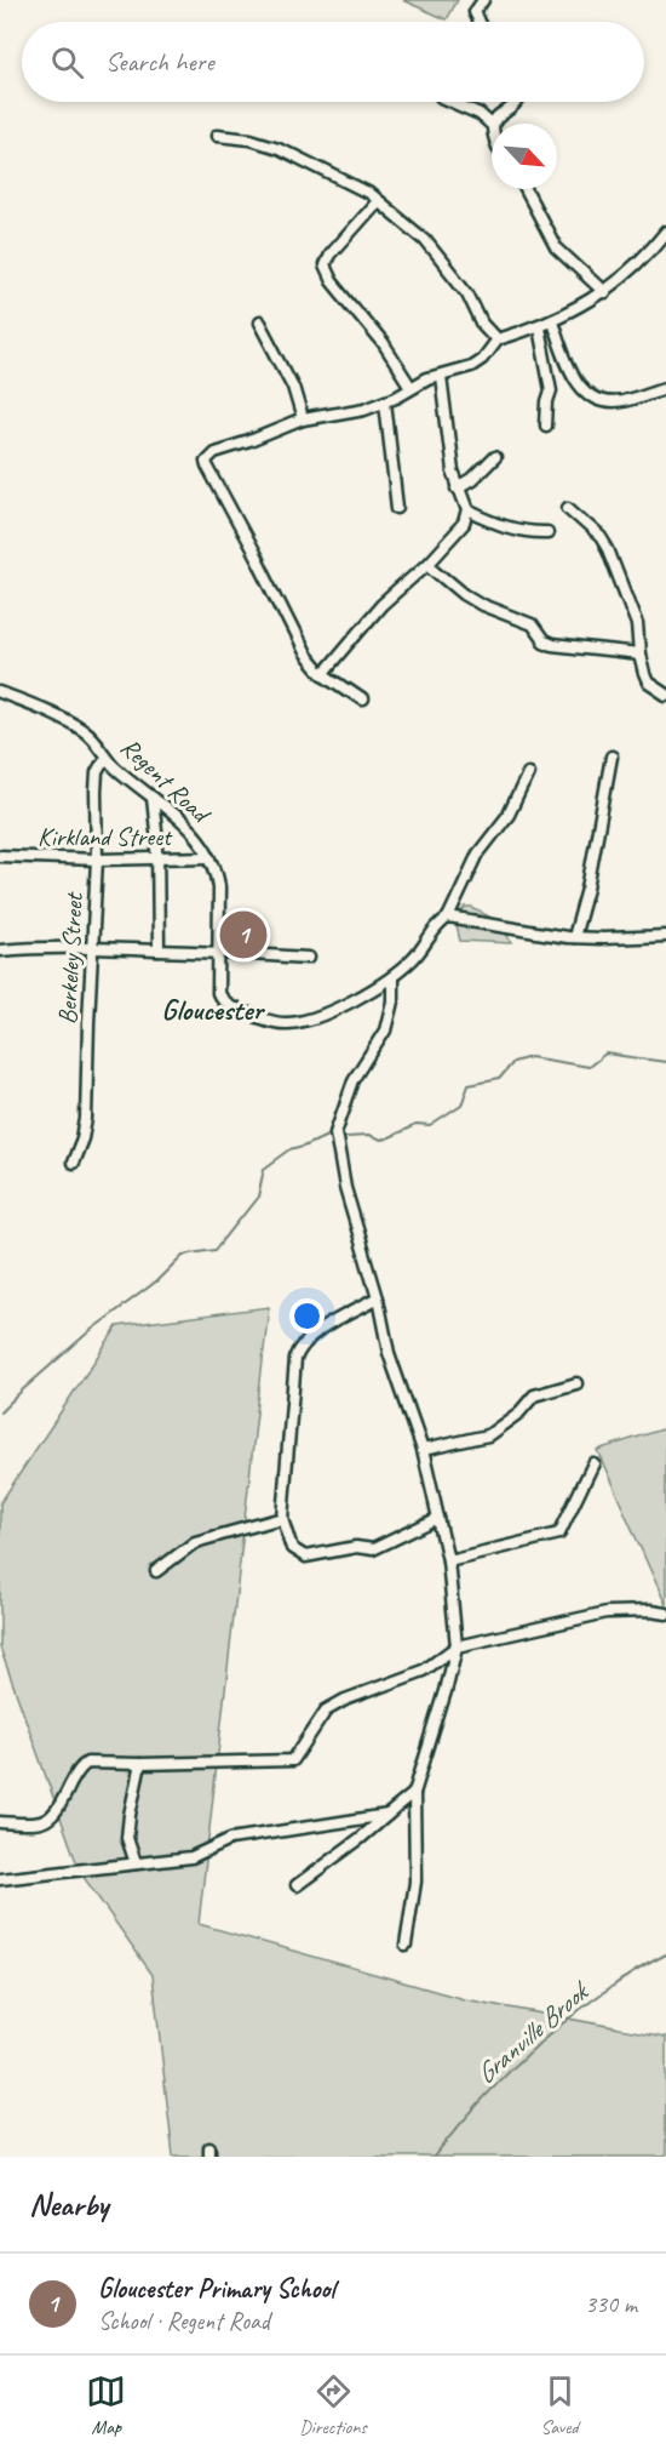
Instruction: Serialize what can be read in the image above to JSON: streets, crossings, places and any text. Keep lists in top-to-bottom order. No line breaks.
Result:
{"streets":{"street":["Regent Road","Kirkland Street","Berkeley Street"]},"crossings":[["Regent Road","Kirkland Street"],["Regent Road","Berkeley Street"],["Kirkland Street","Berkeley Street"]],"districts":["Gloucester"],"water":["Granville Brook"],"north":"bottom right","page":{"search":"Search here","pins":"1","heading":"Nearby","list":[{"mark":"1","name":"Gloucester Primary School","note":"School · Regent Road","value":"330 m"}],"nav":["Map","Directions","Saved"]}}
